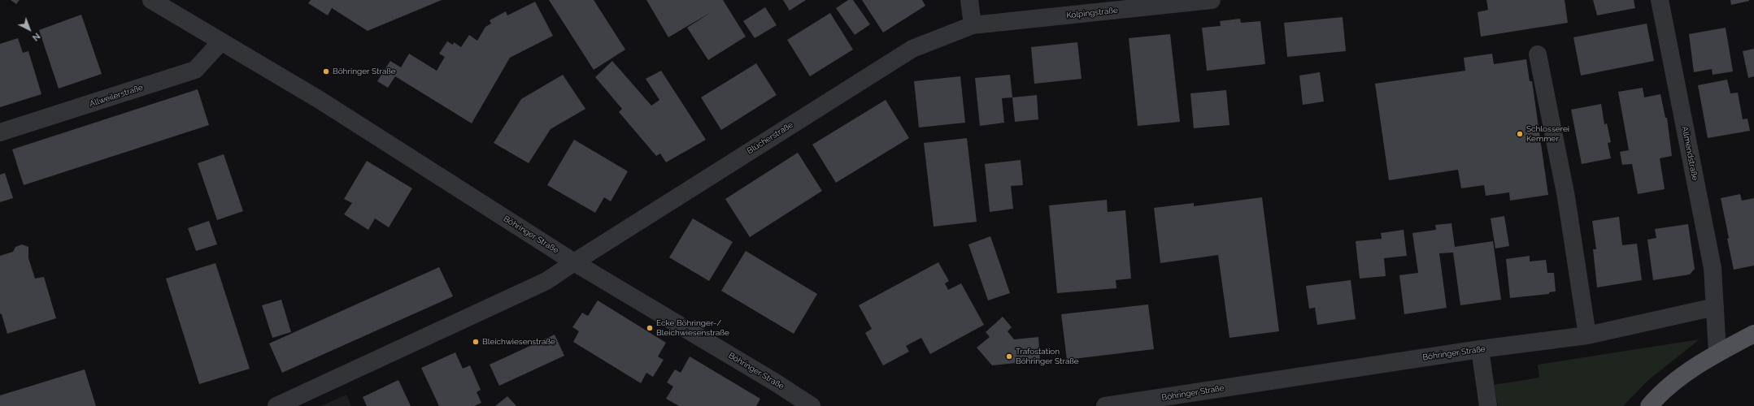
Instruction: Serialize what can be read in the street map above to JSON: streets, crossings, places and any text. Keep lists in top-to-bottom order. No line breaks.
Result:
{"streets":{"street":["Kolpingstraße","Allweilerstraße","Blücherstraße","Allmendstraße","Böhringer Straße"]},"crossings":[["Kolpingstraße","Blücherstraße"],["Allweilerstraße","Böhringer Straße"],["Blücherstraße","Böhringer Straße"],["Allmendstraße","Böhringer Straße"]],"places":["Böhringer Straße","Schlosserei Kemmer","Ecke Böhringer-/ Bleichwiesenstraße","Bleichwiesenstraße","Trafostation Böhringer Straße"],"north":"bottom right"}
